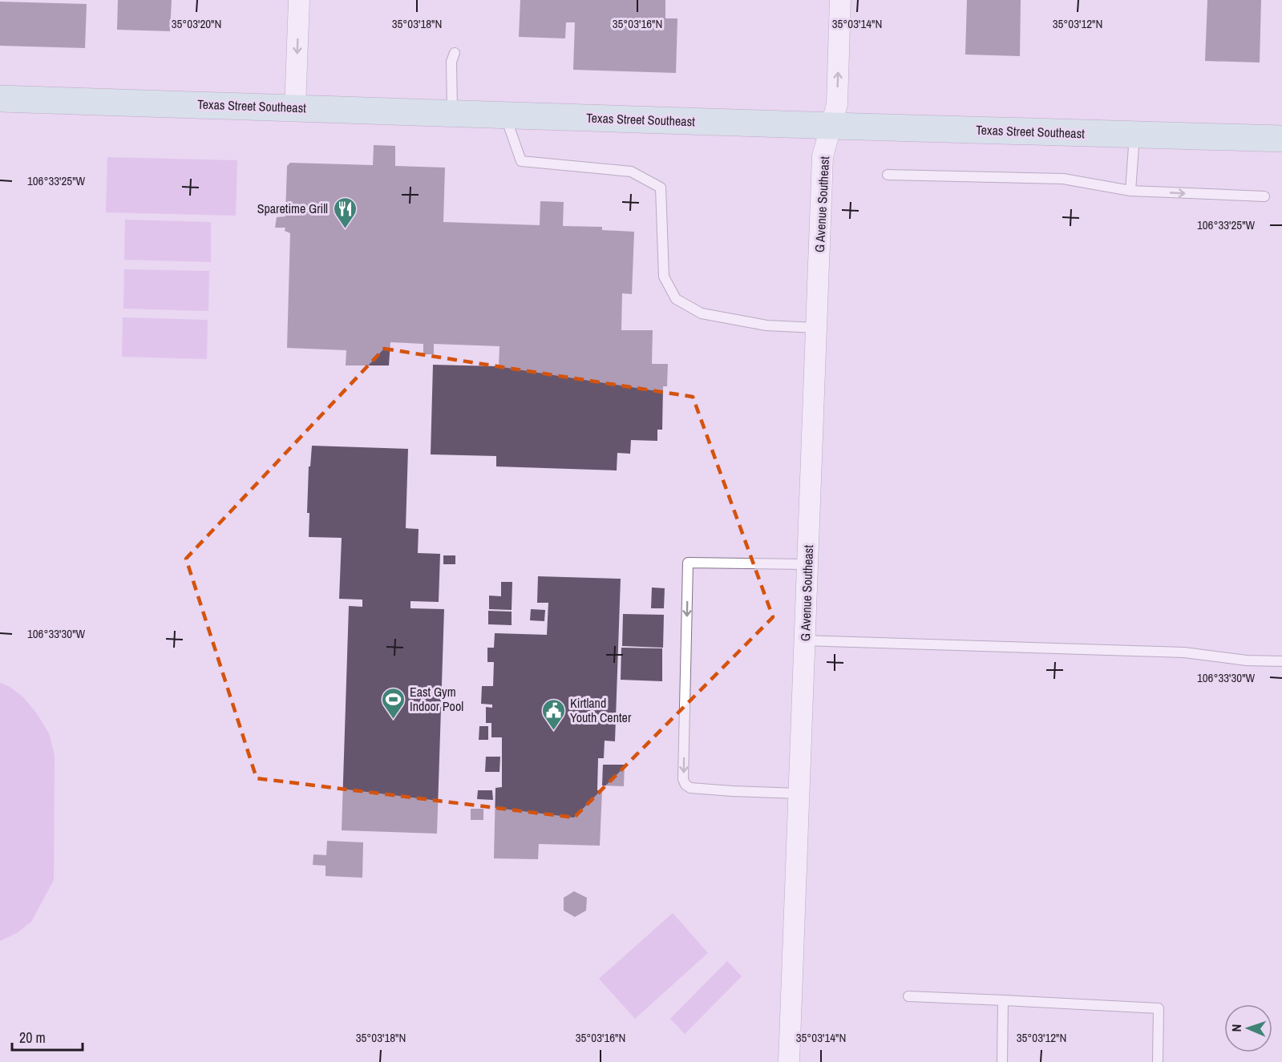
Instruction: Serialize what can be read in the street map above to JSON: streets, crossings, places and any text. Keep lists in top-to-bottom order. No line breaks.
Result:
{"streets":{"street":["Texas Street Southeast","G Avenue Southeast"]},"crossings":[["Texas Street Southeast","G Avenue Southeast"]],"places":{"restaurant":["Sparetime Grill"],"sports":["East Gym Indoor Pool"],"public building":["Kirtland Youth Center"]},"scale_bar":"20 m","north":"left","coordinates":["35°03'20\"N","35°03'18\"N","35°03'16\"N","35°03'14\"N","35°03'12\"N","106°33'25\"W","106°33'30\"W"]}
